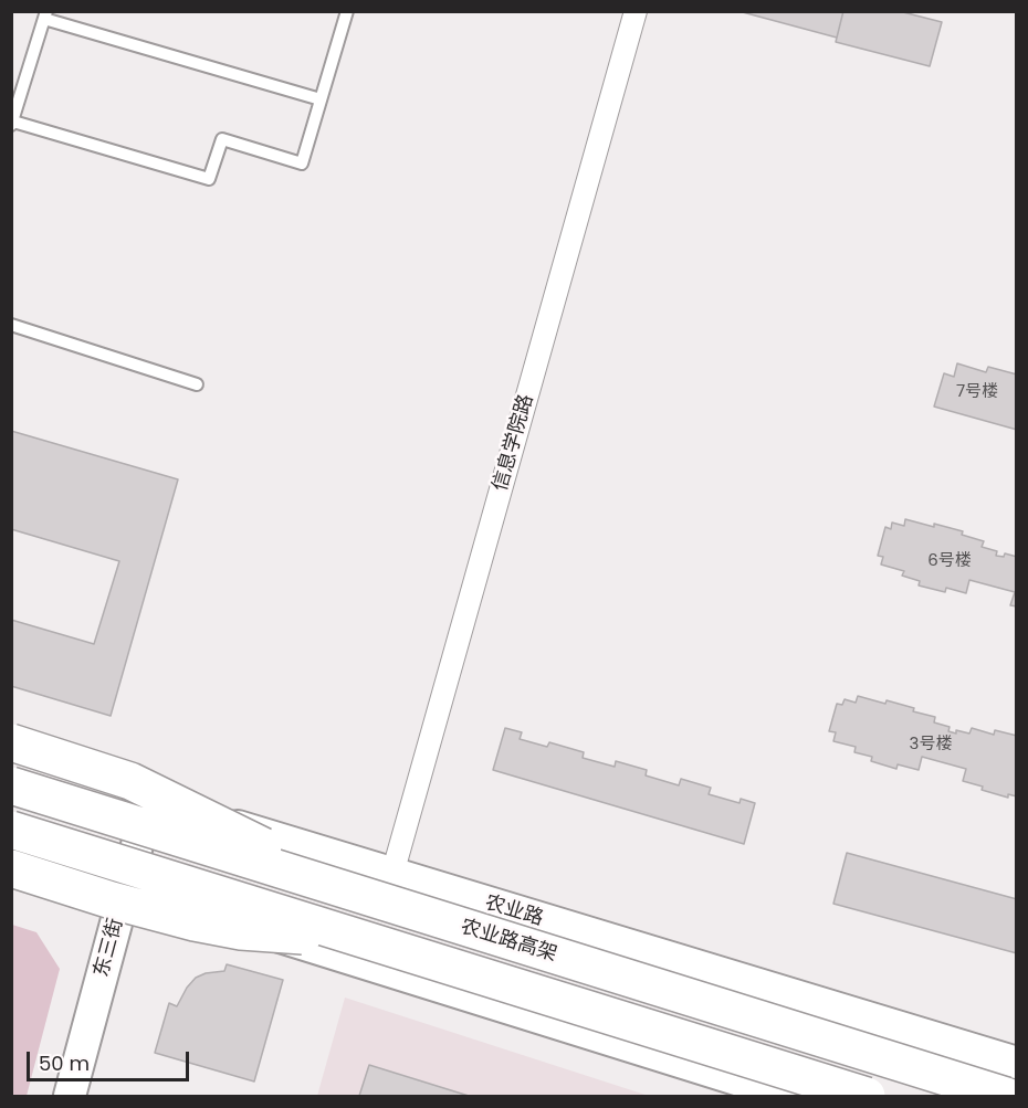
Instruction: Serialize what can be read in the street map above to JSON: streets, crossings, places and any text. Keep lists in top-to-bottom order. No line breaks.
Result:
{"streets":{"highway":["农业路高架"],"street":["信息学院路","农业路","东三街"]},"crossings":[["信息学院路","农业路"],["农业路","东三街"]],"house_numbers":["7号楼","6号楼","3号楼"],"scale_bar":"50 m"}
